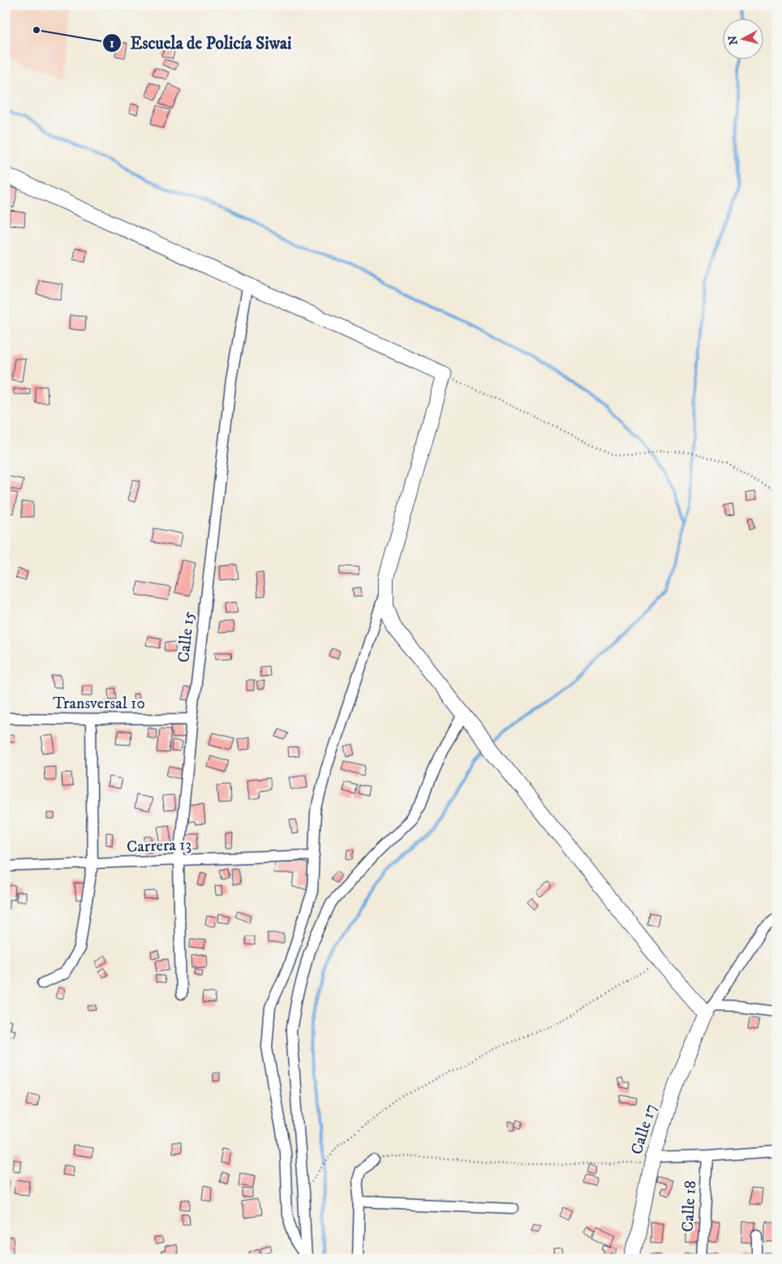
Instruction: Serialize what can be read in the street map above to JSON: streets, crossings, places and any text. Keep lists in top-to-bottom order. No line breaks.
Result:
{"streets":{"street":["Calle 15","Transversal 10","Carrera 13","Calle 17","Calle 18"]},"crossings":[["Calle 15","Transversal 10"],["Calle 15","Carrera 13"]],"places":["Escuela de Policía Siwai"],"north":"left"}
